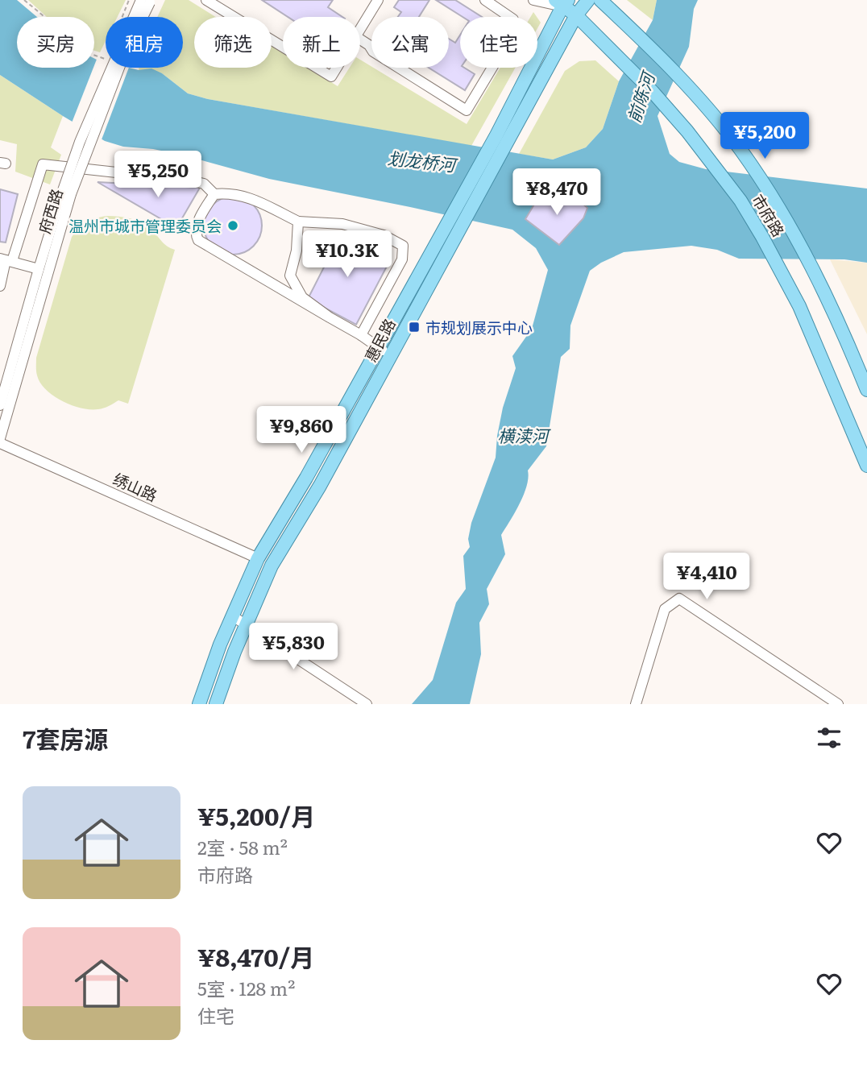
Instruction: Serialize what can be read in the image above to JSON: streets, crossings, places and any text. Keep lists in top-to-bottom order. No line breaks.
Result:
{"streets":{"main road":["市府路","惠民路"],"street":["府西路","绣山路"]},"crossings":[["市府路","惠民路"],["惠民路","绣山路"]],"water":["前陈河","划龙桥河","横渎河"],"places":{"other":["温州市城市管理委员会"],"transit":["市规划展示中心"]},"page":{"chip":["买房","租房","筛选","新上","公寓","住宅"],"price":["¥5,200","¥5,250","¥8,470","¥10.3K","¥9,860","¥4,410","¥5,830"],"heading":"7套房源","list":[{"name":"¥5,200/月","note":"2室 · 58 m² · 市府路"},{"name":"¥8,470/月","note":"5室 · 128 m² · 住宅"}]}}
